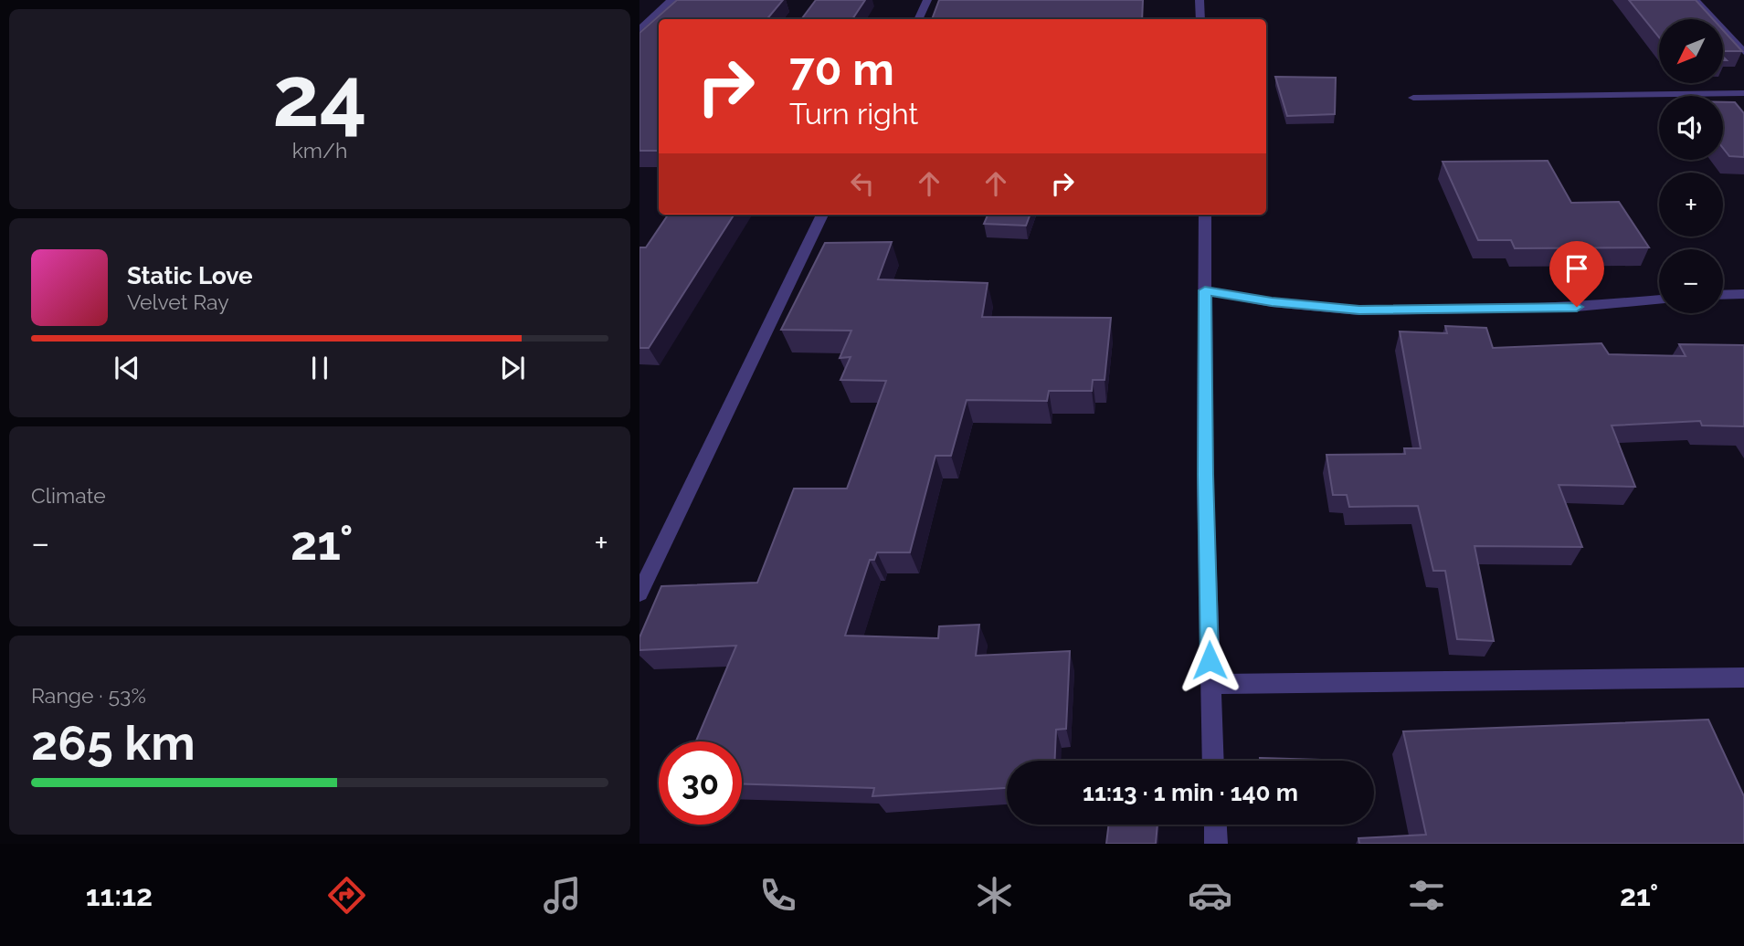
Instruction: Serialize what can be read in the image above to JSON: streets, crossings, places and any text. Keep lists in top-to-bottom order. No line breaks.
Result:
{"north":"bottom left","page":{"tile":[["24","km/h"],"Climate",["Range · 53%","265 km"]],"map_buttons":["+","−"],"turn":["70 m","Turn right"],"song":["Static Love","Velvet Ray"],"heat":["−","21°","+"],"limit":"30","trip":"11:13 · 1 min · 140 m","tabs":["11:12","21°"]}}
